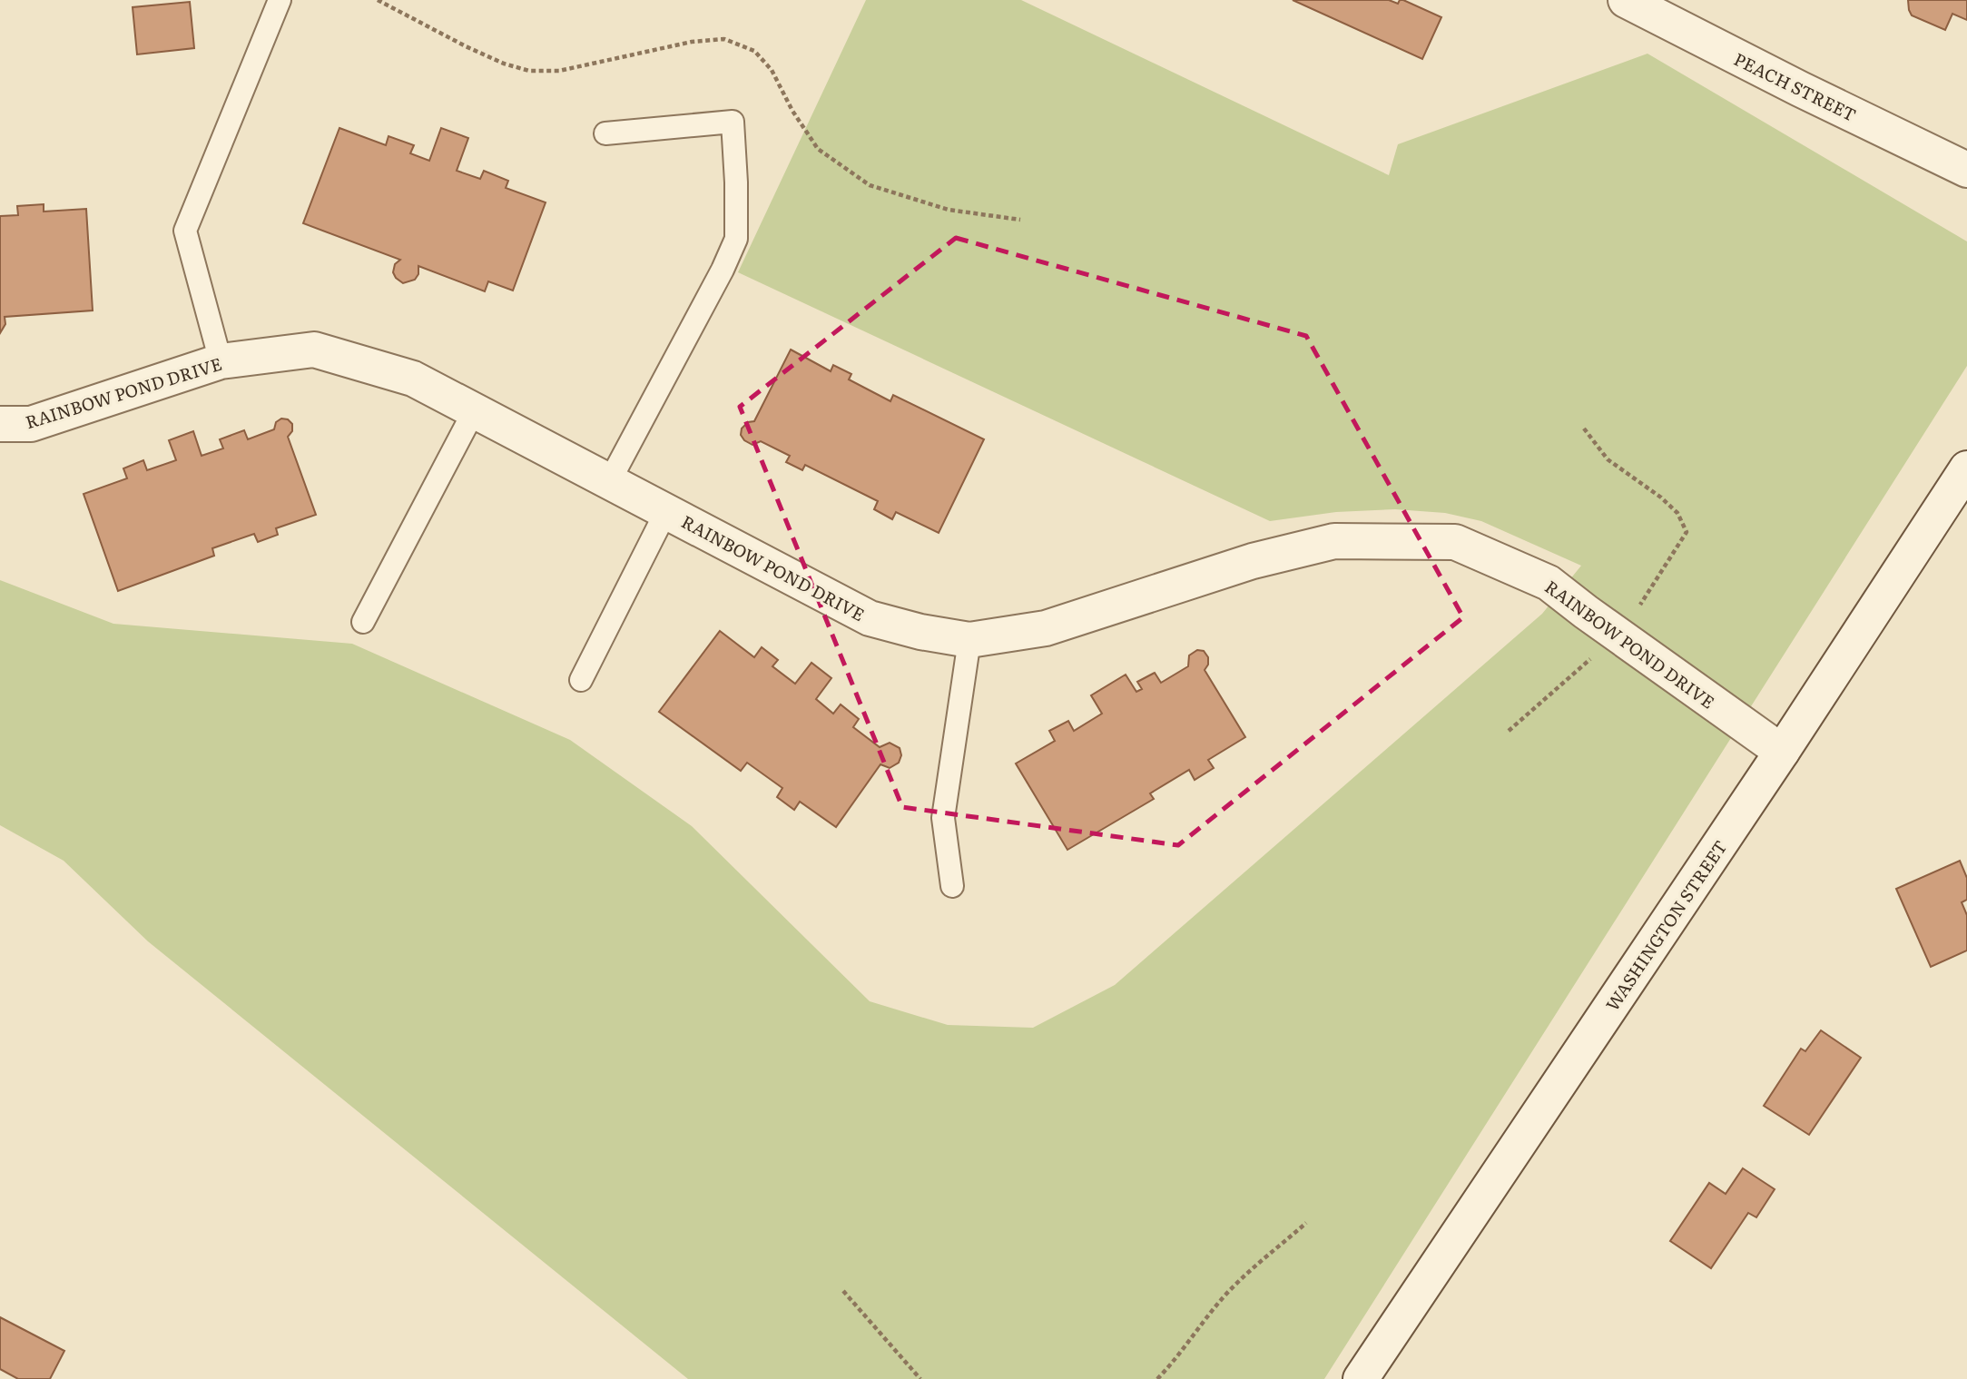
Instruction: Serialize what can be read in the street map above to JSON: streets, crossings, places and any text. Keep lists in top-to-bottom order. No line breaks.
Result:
{"streets":{"street":["PEACH STREET","RAINBOW POND DRIVE","WASHINGTON STREET"]},"crossings":[["RAINBOW POND DRIVE","WASHINGTON STREET"]]}
